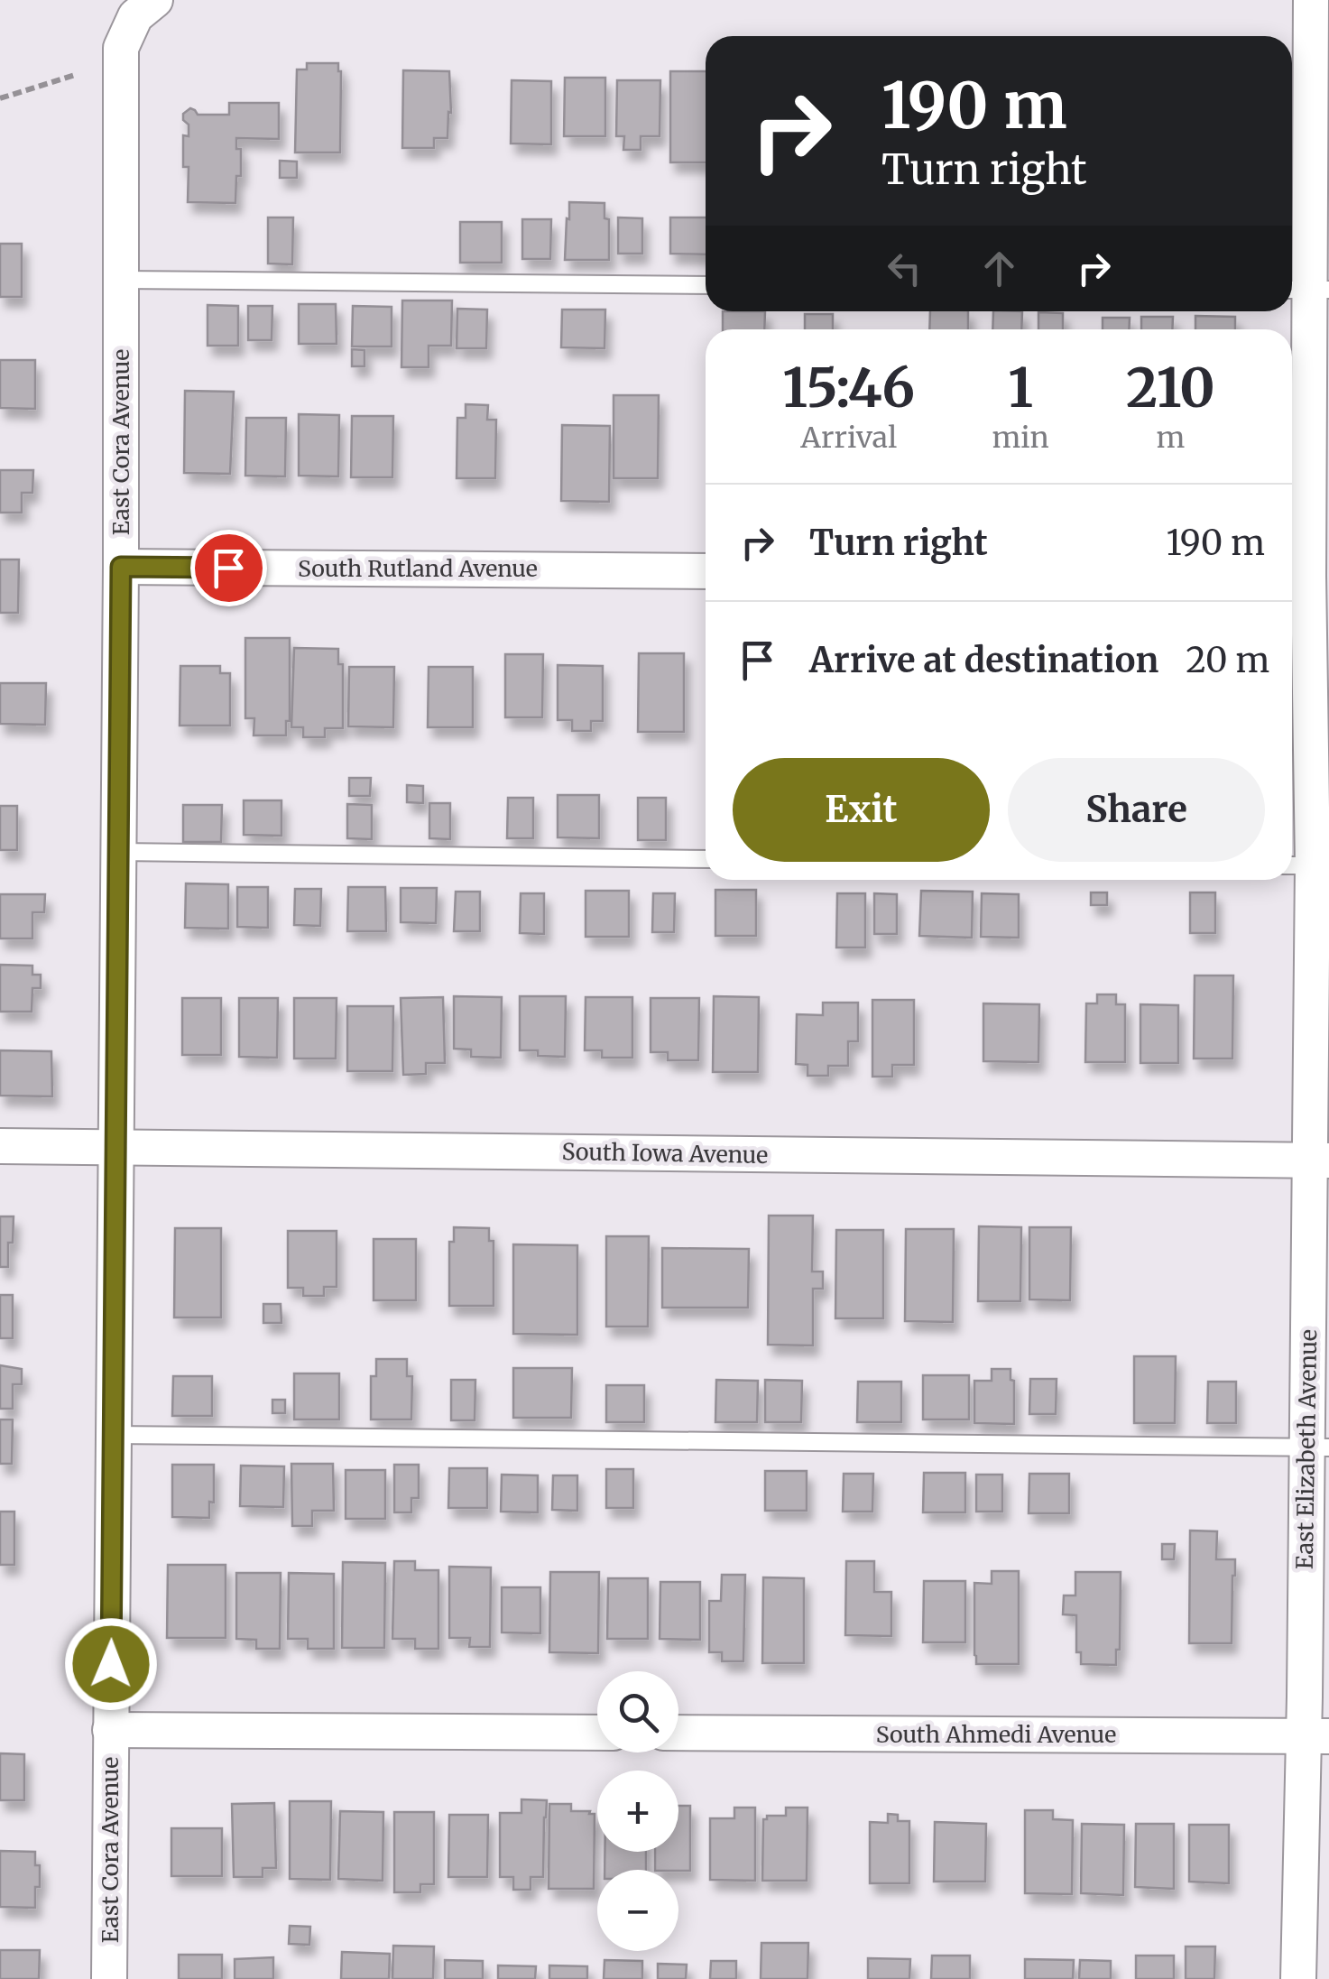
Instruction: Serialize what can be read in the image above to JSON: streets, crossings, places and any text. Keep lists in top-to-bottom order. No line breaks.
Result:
{"streets":{"street":["East Cora Avenue","South Rutland Avenue","South Iowa Avenue","East Elizabeth Avenue","South Ahmedi Avenue"]},"crossings":[["East Cora Avenue","South Rutland Avenue"],["East Cora Avenue","South Iowa Avenue"],["South Iowa Avenue","East Elizabeth Avenue"],["East Elizabeth Avenue","South Ahmedi Avenue"]],"page":{"turn":["190 m","Turn right"],"eta":["15:46","Arrival","1","min","210","m"],"list":[{"name":"Turn right","value":"190 m"},{"name":"Arrive at destination","value":"20 m"}],"buttons":["Exit","Share"],"map_buttons":["+","−"]}}
